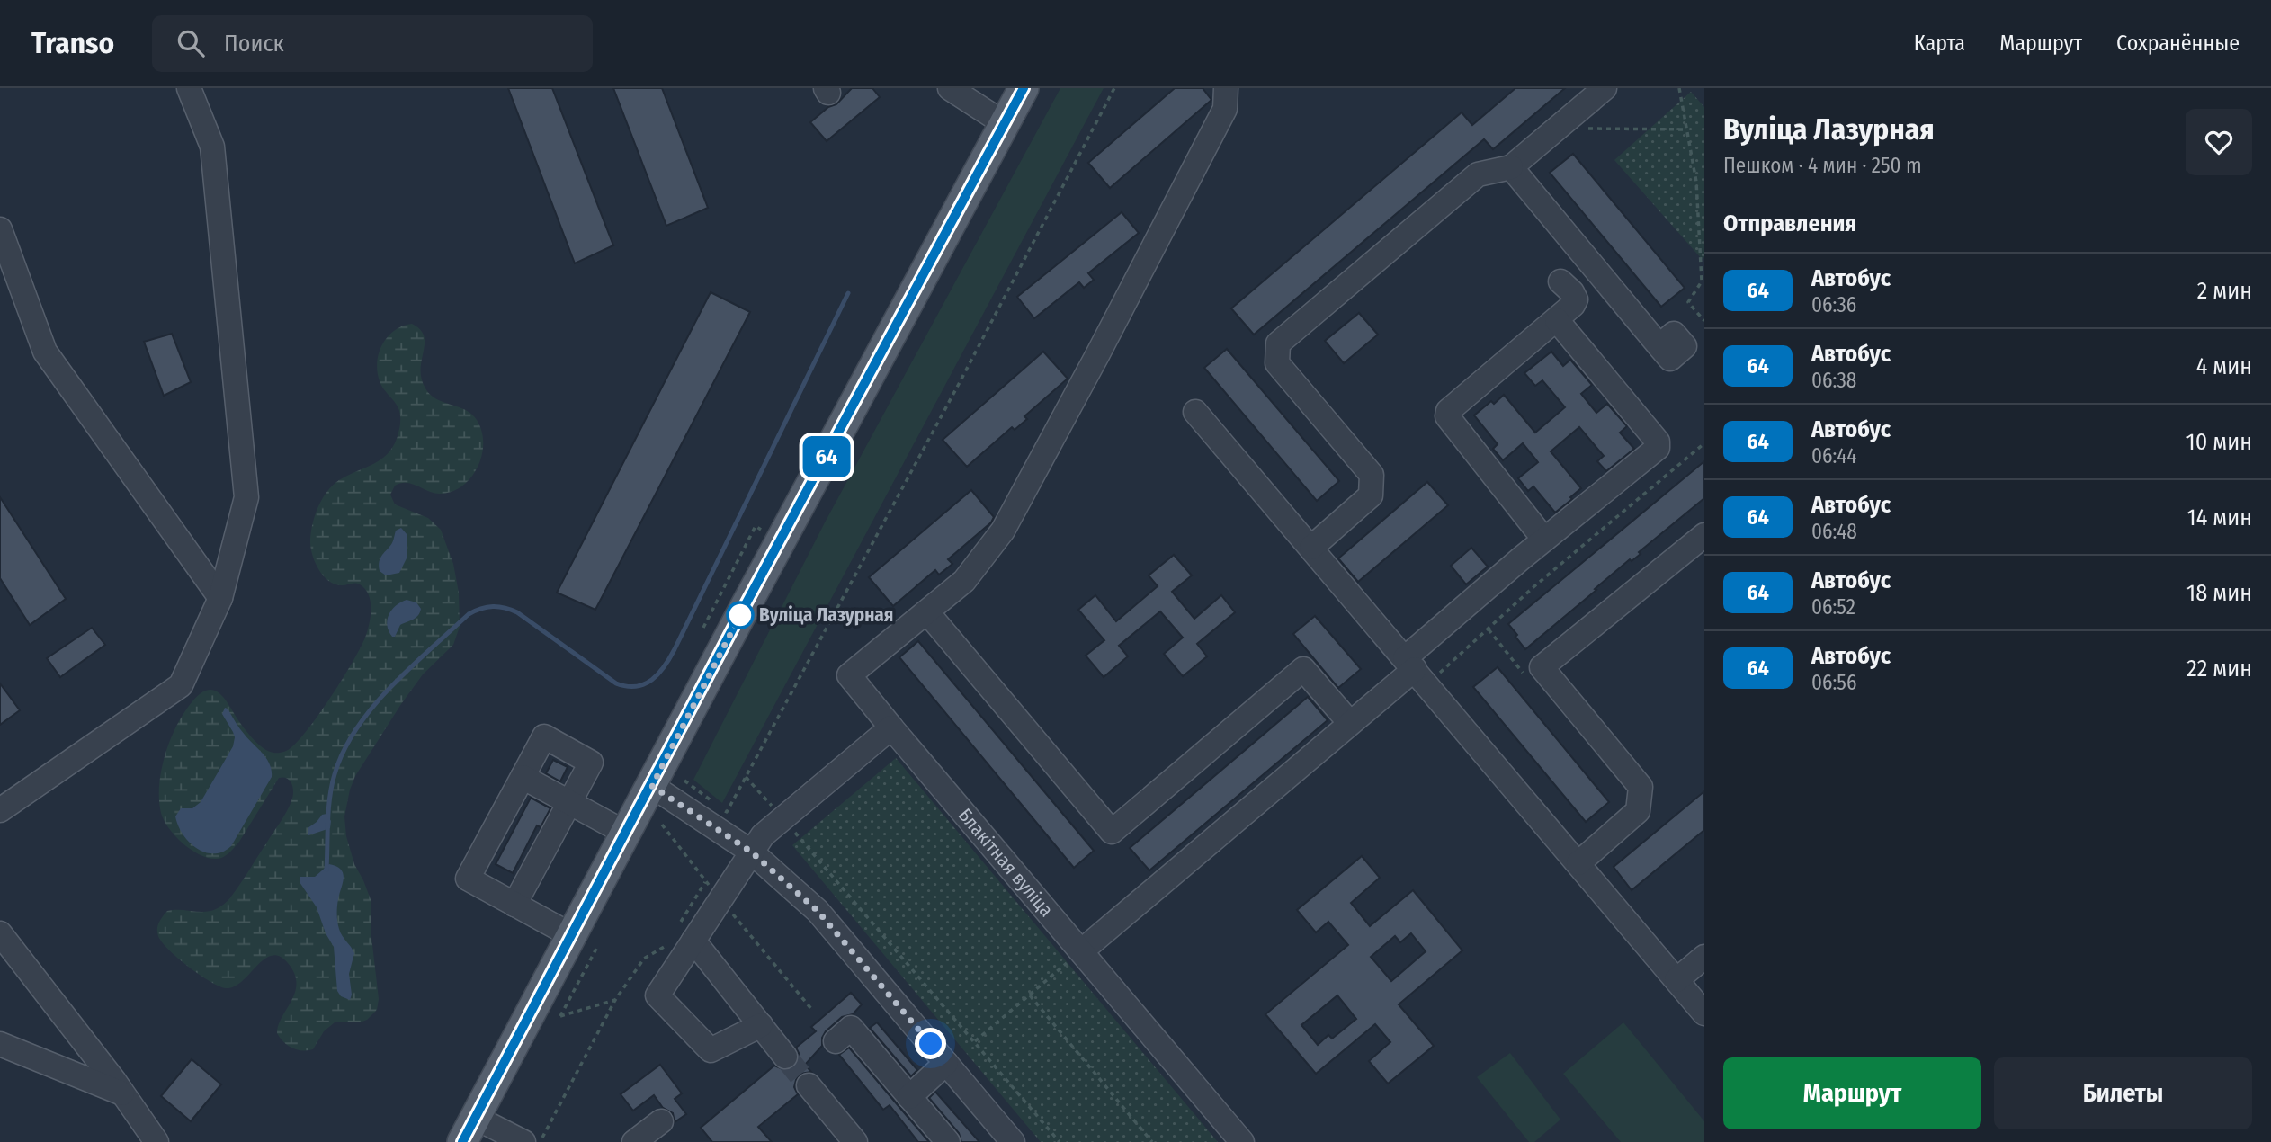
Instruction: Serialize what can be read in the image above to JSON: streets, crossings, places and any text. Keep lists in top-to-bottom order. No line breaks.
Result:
{"streets":{"street":["Блакітная вуліца"]},"places":["Вуліца Лазурная"],"lines":["bus line 64"],"page":{"header":"Transo","search":"Поиск","nav":["Карта","Маршрут","Сохранённые"],"on_map":"64","heading":[["Вуліца Лазурная","Пешком · 4 мин · 250 m"],"Отправления"],"list":[{"mark":"64","name":"Автобус","note":"06:36","value":"2 мин"},{"mark":"64","name":"Автобус","note":"06:38","value":"4 мин"},{"mark":"64","name":"Автобус","note":"06:44","value":"10 мин"},{"mark":"64","name":"Автобус","note":"06:48","value":"14 мин"},{"mark":"64","name":"Автобус","note":"06:52","value":"18 мин"},{"mark":"64","name":"Автобус","note":"06:56","value":"22 мин"}],"buttons":["Маршрут","Билеты"]}}
